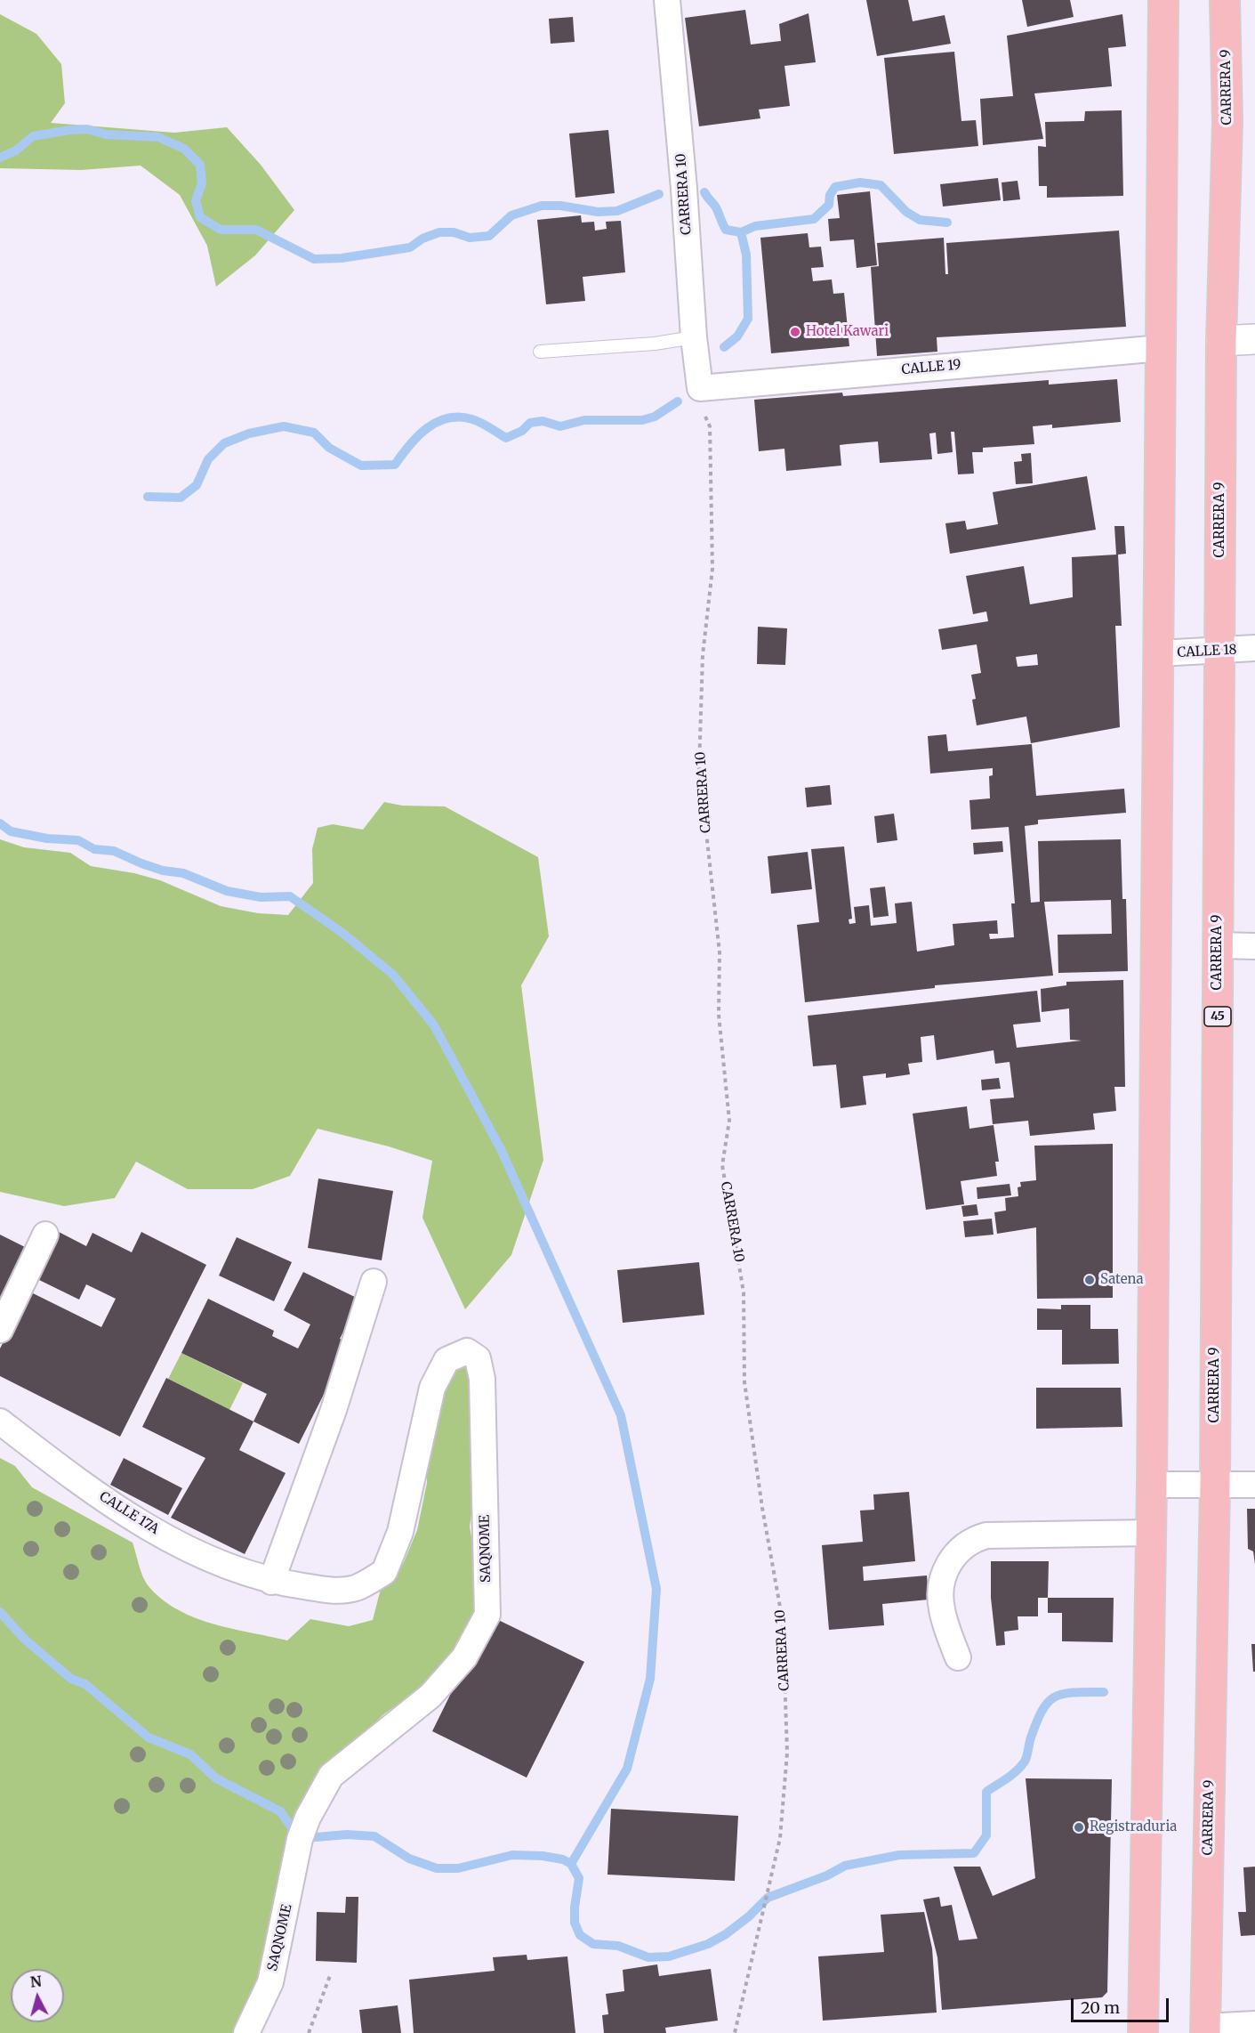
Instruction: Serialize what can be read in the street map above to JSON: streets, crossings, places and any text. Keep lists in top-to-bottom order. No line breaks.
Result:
{"streets":{"highway":["CARRERA 9","45"],"street":["CARRERA 10","CALLE 19","CALLE 18","CALLE 17A","SAQNOME"]},"crossings":[["CARRERA 9","CALLE 18"],["CARRERA 10","CALLE 19"],["CALLE 17A","SAQNOME"]],"places":["Hotel Kawari","Satena","Registraduria"],"scale_bar":"20 m","north":"top"}
